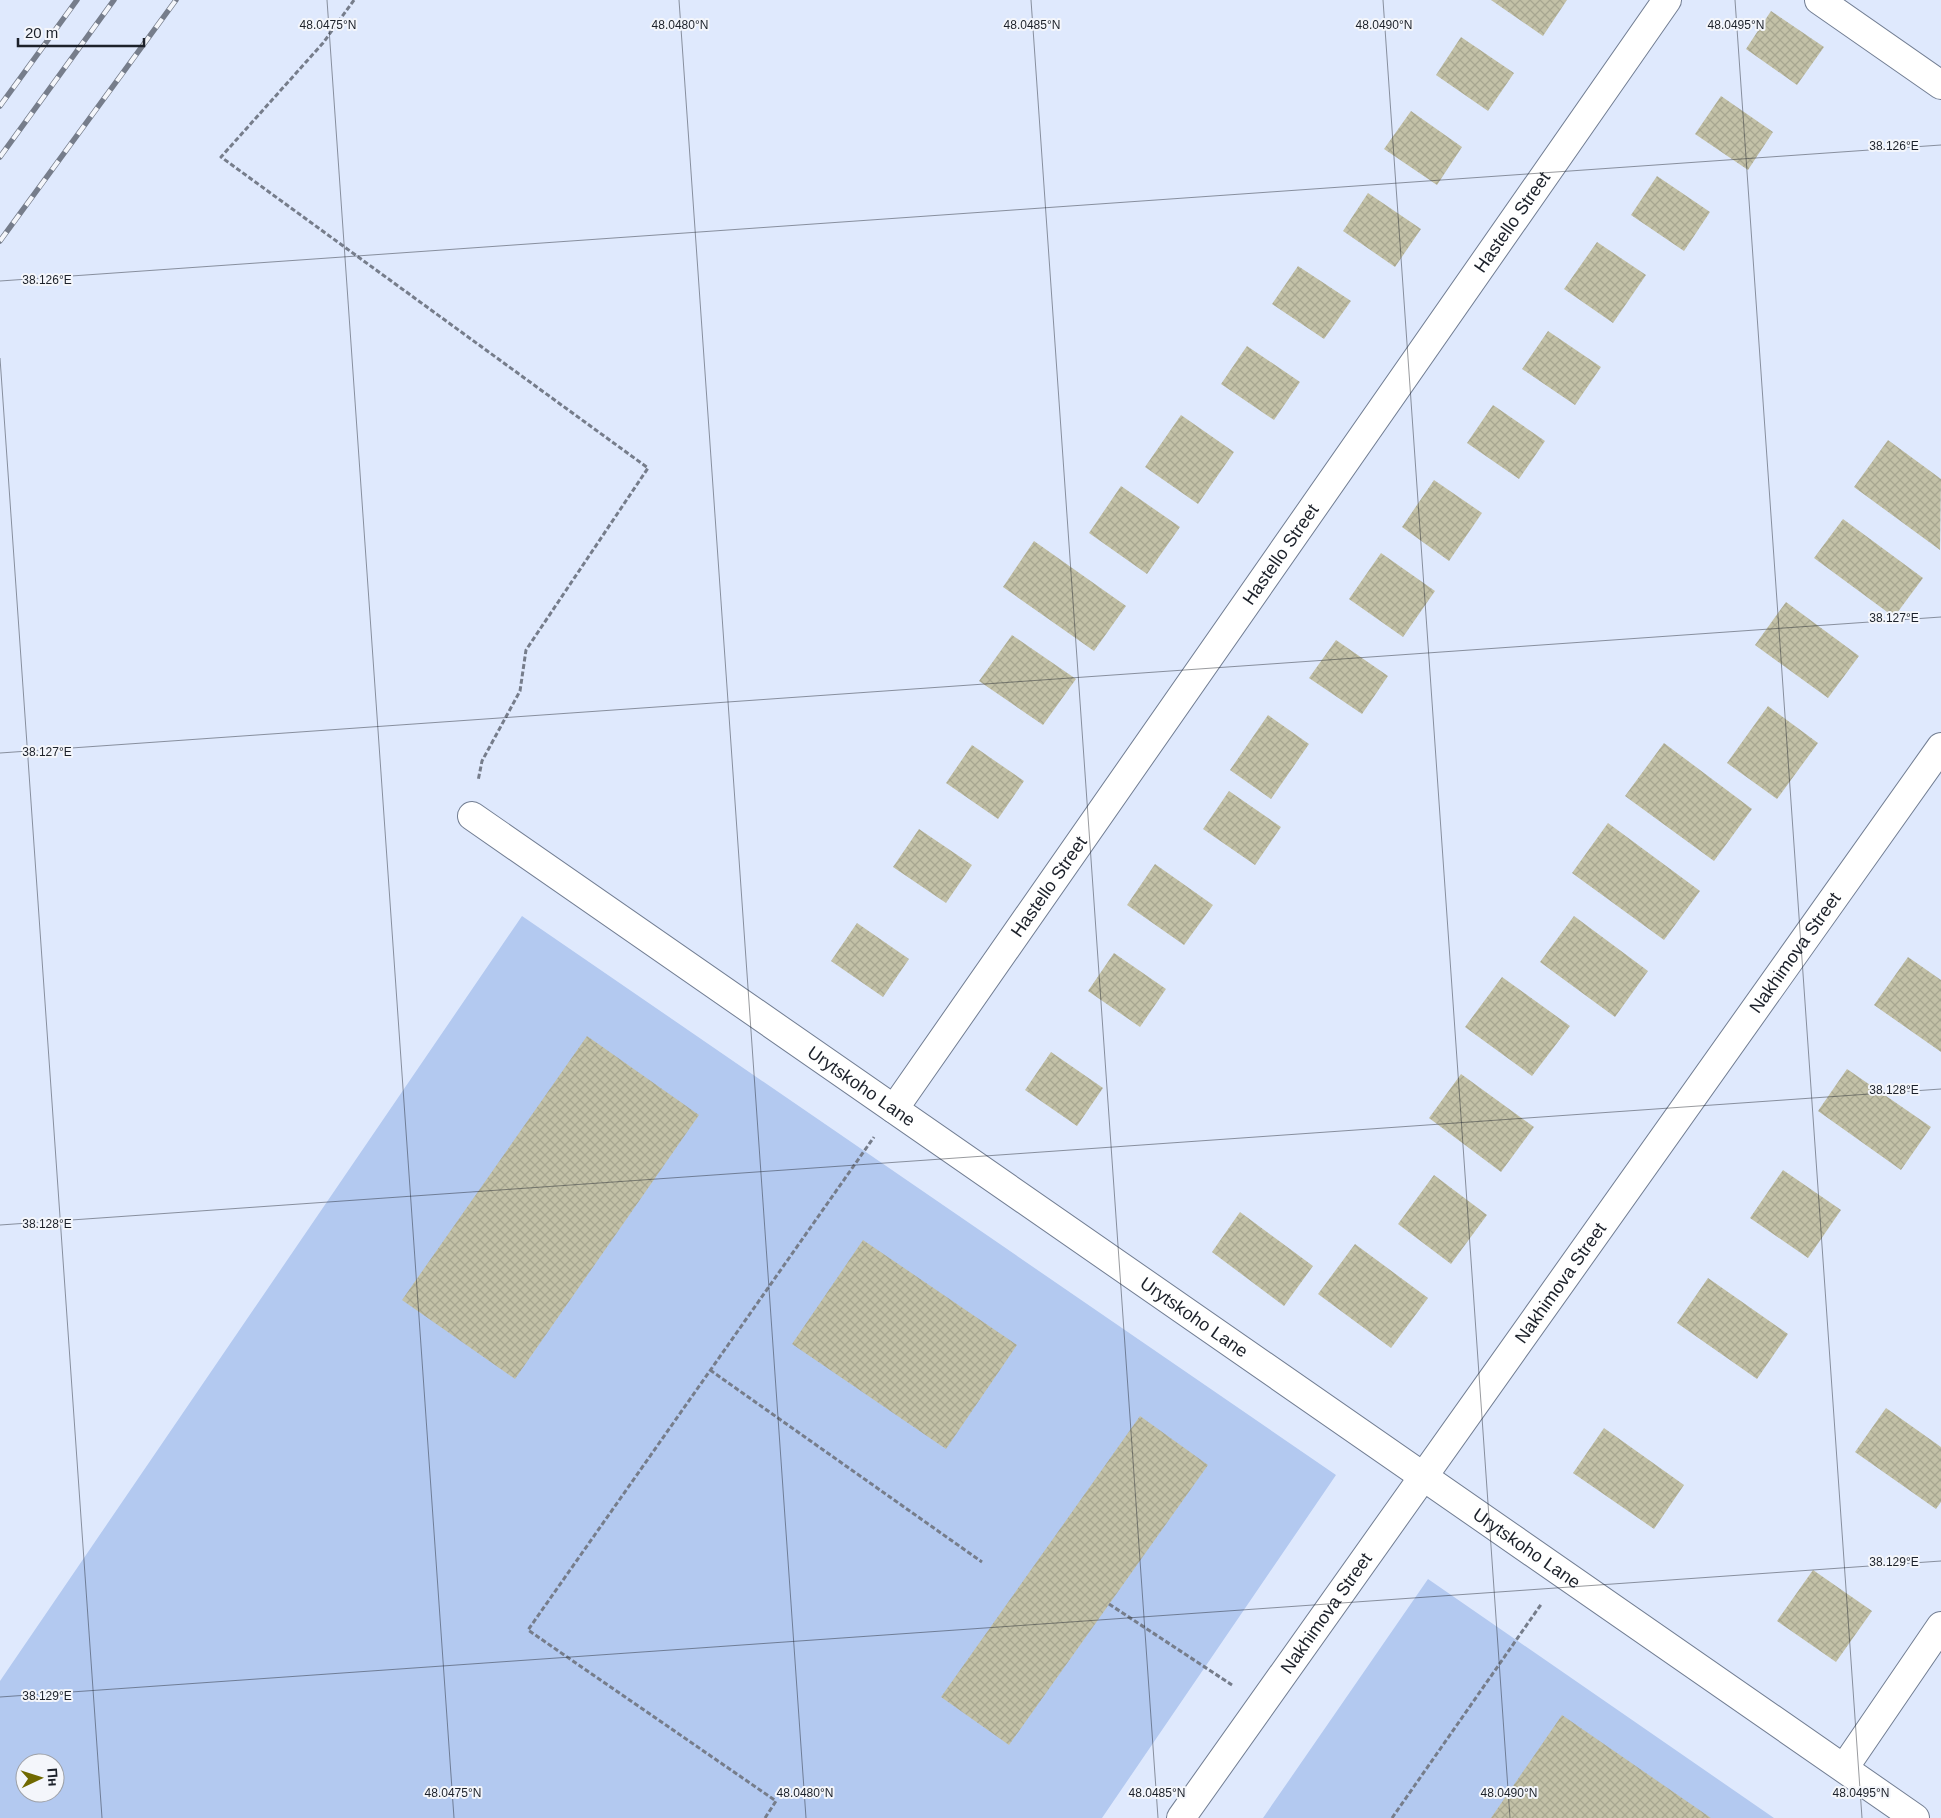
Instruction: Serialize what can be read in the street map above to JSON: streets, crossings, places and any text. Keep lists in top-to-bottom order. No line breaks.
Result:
{"streets":{"street":["Hastello Street","Nakhimova Street","Urytskoho Lane"]},"crossings":[["Hastello Street","Urytskoho Lane"],["Nakhimova Street","Urytskoho Lane"]],"scale_bar":"20 m","north":"right","coordinates":["48.0475°N","48.0480°N","48.0485°N","48.0490°N","48.0495°N","38.126°E","38.127°E","38.128°E","38.129°E"]}
